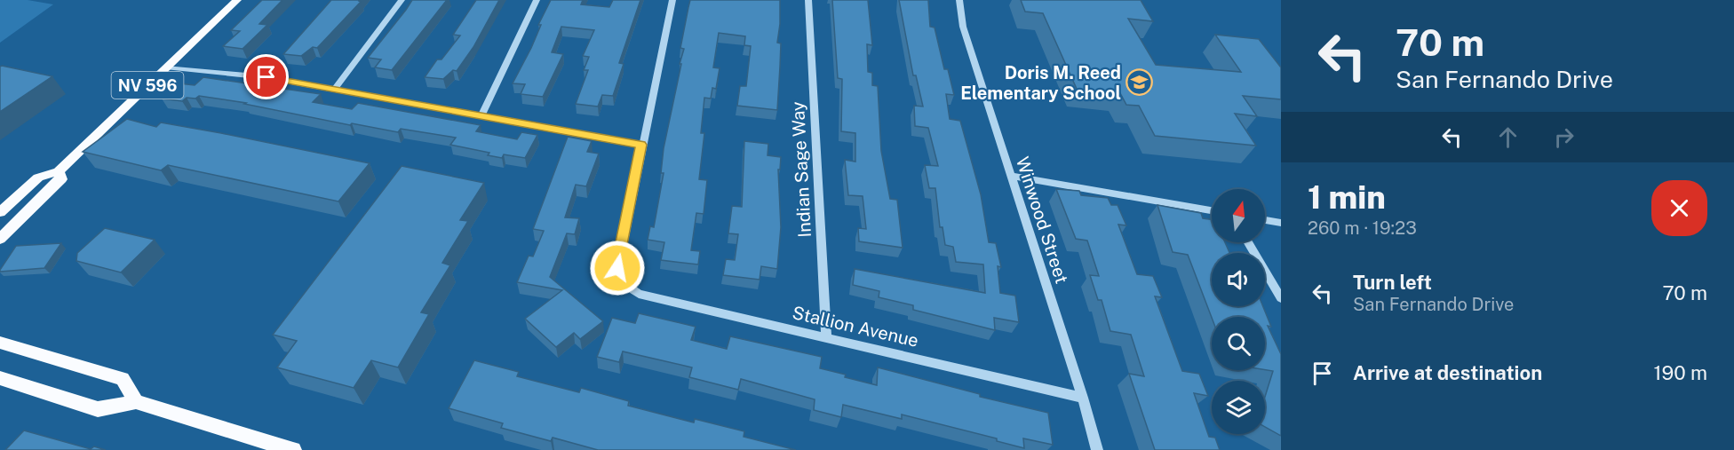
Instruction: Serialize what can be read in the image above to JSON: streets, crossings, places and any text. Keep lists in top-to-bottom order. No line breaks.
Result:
{"streets":{"main road":["NV 596"],"street":["Indian Sage Way","Winwood Street","Stallion Avenue"]},"crossings":[["Indian Sage Way","Stallion Avenue"],["Winwood Street","Stallion Avenue"]],"places":{"school or university":["Doris M. Reed Elementary School"]},"north":"top","page":{"turn":["70 m","San Fernando Drive"],"heading":["1 min","260 m · 19:23"],"list":[{"name":"Turn left","note":"San Fernando Drive","value":"70 m"},{"name":"Arrive at destination","value":"190 m"}]}}
